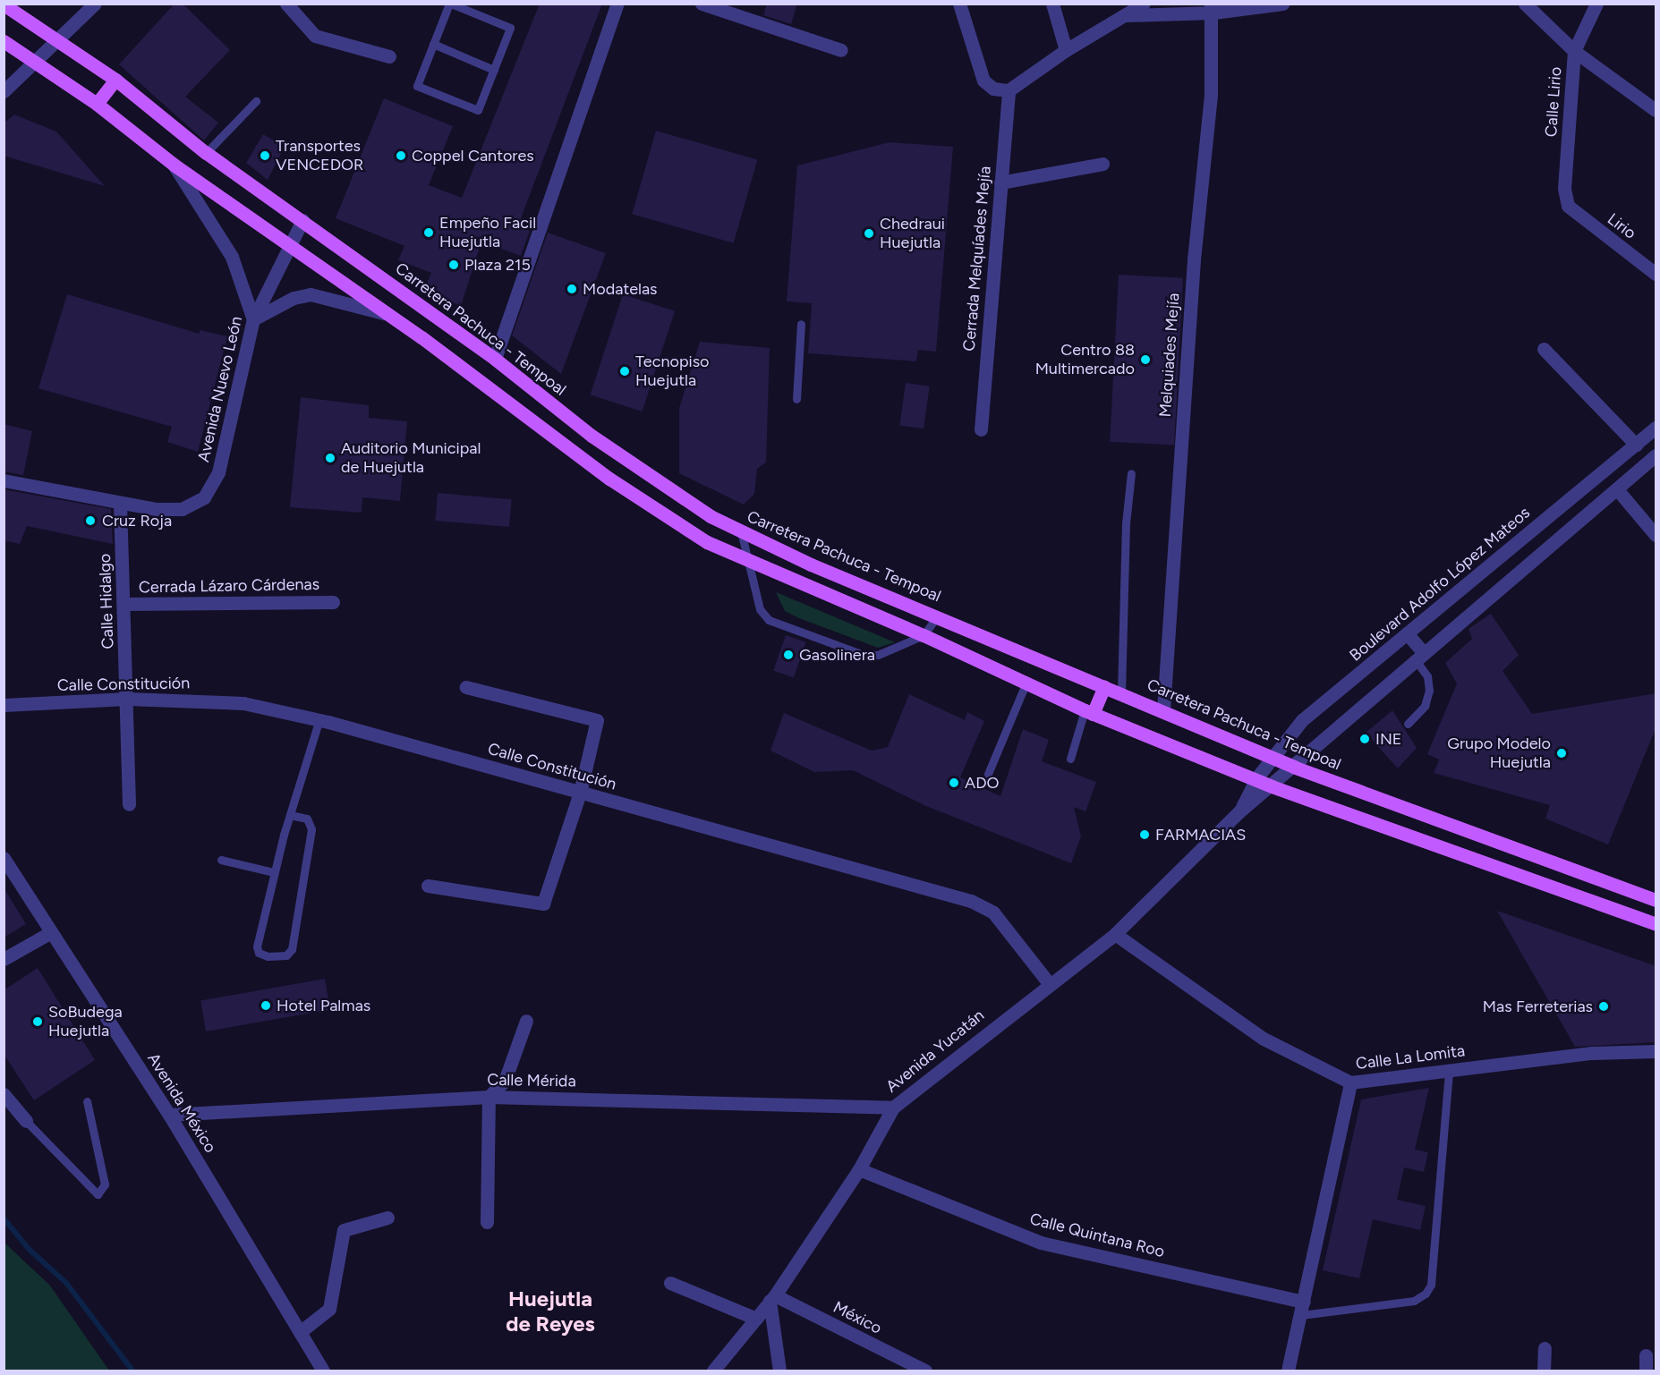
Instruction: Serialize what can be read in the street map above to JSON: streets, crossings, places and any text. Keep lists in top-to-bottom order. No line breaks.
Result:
{"streets":{"main road":["Carretera Pachuca - Tempoal"],"street":["Calle Lirio","Lirio","Cerrada Melquíades Mejía","Melquiades Mejía","Avenida Nuevo León","Boulevard Adolfo López Mateos","Cerrada Lázaro Cárdenas","Calle Hidalgo","Calle Constitución","Avenida Yucatán","Calle La Lomita","Calle Mérida","Avenida México","Calle Quintana Roo","México"]},"crossings":[["Calle Lirio","Lirio"],["Carretera Pachuca - Tempoal","Melquiades Mejía"],["Carretera Pachuca - Tempoal","Avenida Nuevo León"],["Carretera Pachuca - Tempoal","Boulevard Adolfo López Mateos"],["Avenida Nuevo León","Calle Hidalgo"],["Boulevard Adolfo López Mateos","Avenida Yucatán"],["Cerrada Lázaro Cárdenas","Calle Hidalgo"],["Calle Hidalgo","Calle Constitución"],["Calle Constitución","Avenida Yucatán"],["Avenida Yucatán","Calle La Lomita"],["Avenida Yucatán","Calle Mérida"],["Avenida Yucatán","Calle Quintana Roo"],["Avenida Yucatán","México"],["Calle Mérida","Avenida México"]],"districts":["Huejutla de Reyes"],"places":["Transportes VENCEDOR","Coppel Cantores","Empeño Facil Huejutla","Chedraui Huejutla","Plaza 215","Modatelas","Centro 88 Multimercado","Tecnopiso Huejutla","Auditorio Municipal de Huejutla","Cruz Roja","Gasolinera","INE","Grupo Modelo Huejutla","ADO","FARMACIAS","Hotel Palmas","Mas Ferreterias","SoBudega Huejutla"]}
